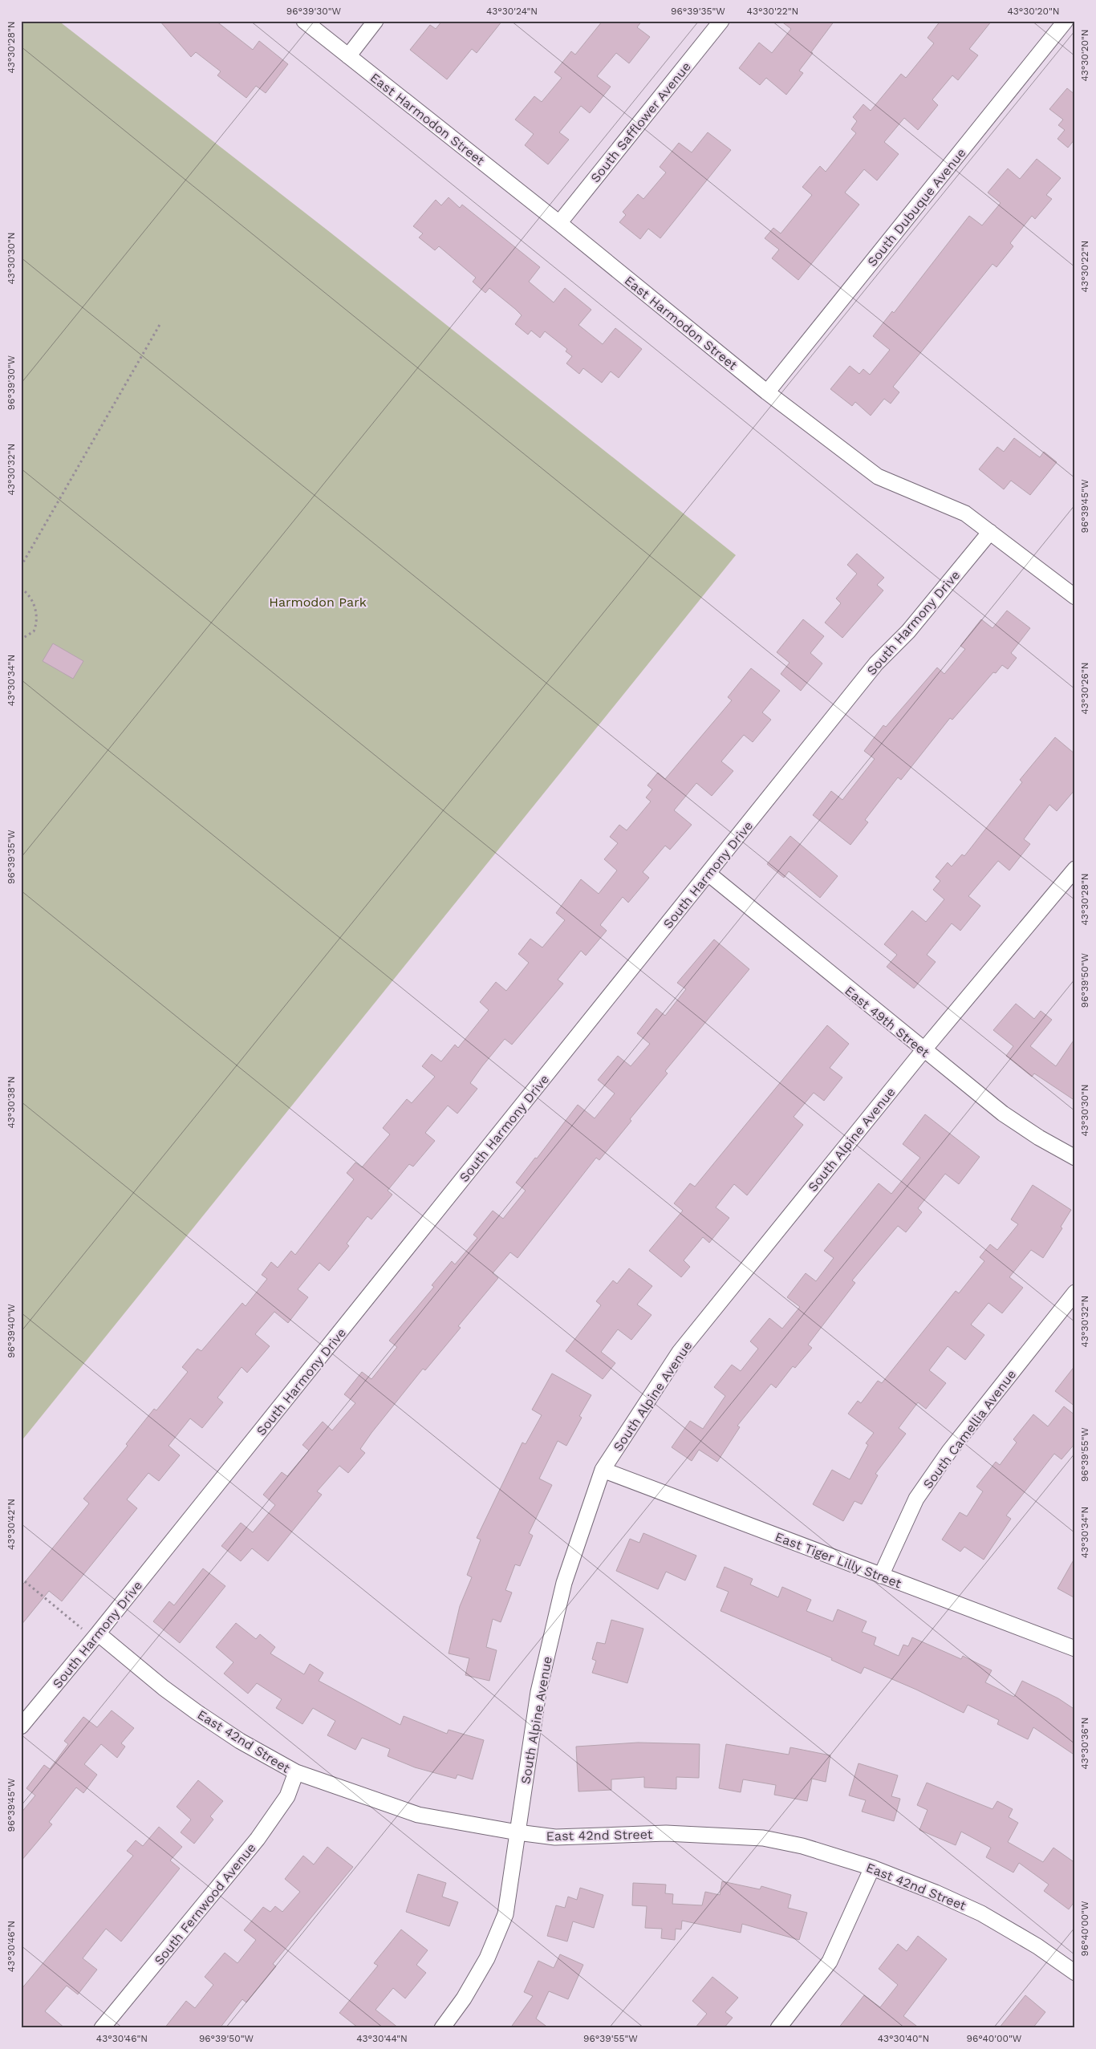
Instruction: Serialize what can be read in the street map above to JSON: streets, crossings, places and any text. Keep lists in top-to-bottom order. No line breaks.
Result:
{"streets":{"street":["East Harmodon Street","South Safflower Avenue","South Dubuque Avenue","South Harmony Drive","East 49th Street","South Alpine Avenue","South Camellia Avenue","East Tiger Lilly Street","East 42nd Street","South Fernwood Avenue"]},"crossings":[["East Harmodon Street","South Safflower Avenue"],["East Harmodon Street","South Dubuque Avenue"],["East Harmodon Street","South Harmony Drive"],["South Harmony Drive","East 49th Street"],["South Harmony Drive","East 42nd Street"],["East 49th Street","South Alpine Avenue"],["South Alpine Avenue","East Tiger Lilly Street"],["South Alpine Avenue","East 42nd Street"],["South Camellia Avenue","East Tiger Lilly Street"],["East 42nd Street","South Fernwood Avenue"]],"parks":["Harmodon Park"],"coordinates":["96°39'30\"W","43°30'24\"N","96°39'35\"W","43°30'22\"N","43°30'20\"N","43°30'28\"N","43°30'30\"N","43°30'32\"N","96°39'45\"W","43°30'34\"N","43°30'26\"N","96°39'50\"W","43°30'38\"N","96°39'40\"W","96°39'55\"W","43°30'42\"N","43°30'36\"N","96°40'00\"W","43°30'46\"N","43°30'44\"N","43°30'40\"N"]}
